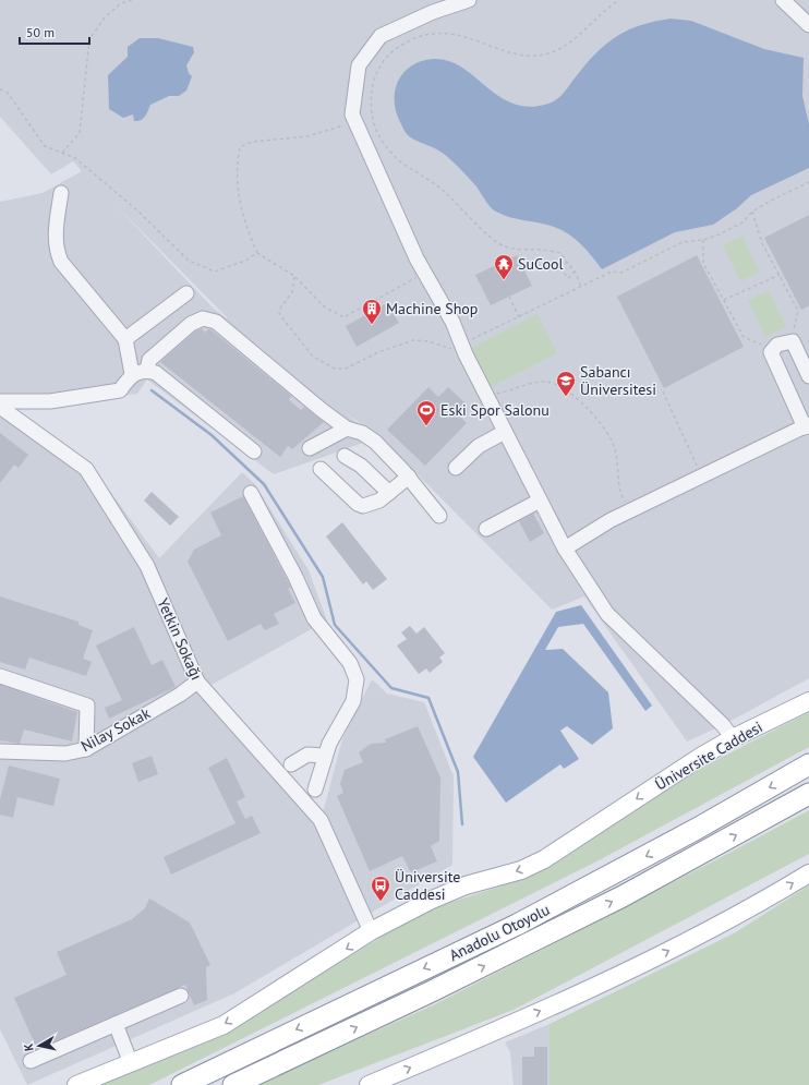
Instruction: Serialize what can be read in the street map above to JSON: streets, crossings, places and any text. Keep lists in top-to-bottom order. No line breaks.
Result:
{"streets":{"highway":["Anadolu Otoyolu"],"main road":["Üniversite Caddesi"],"street":["Yetkin Sokağı","Nilay Sokak"]},"crossings":[["Yetkin Sokağı","Nilay Sokak"],["Yetkin Sokağı","Üniversite Caddesi"]],"places":{"temple":["SuCool"],"building":["Machine Shop"],"school or university":["Sabancı Üniversitesi"],"sports":["Eski Spor Salonu"],"bus stop":["Üniversite Caddesi"]},"scale_bar":"50 m","north":"left"}
